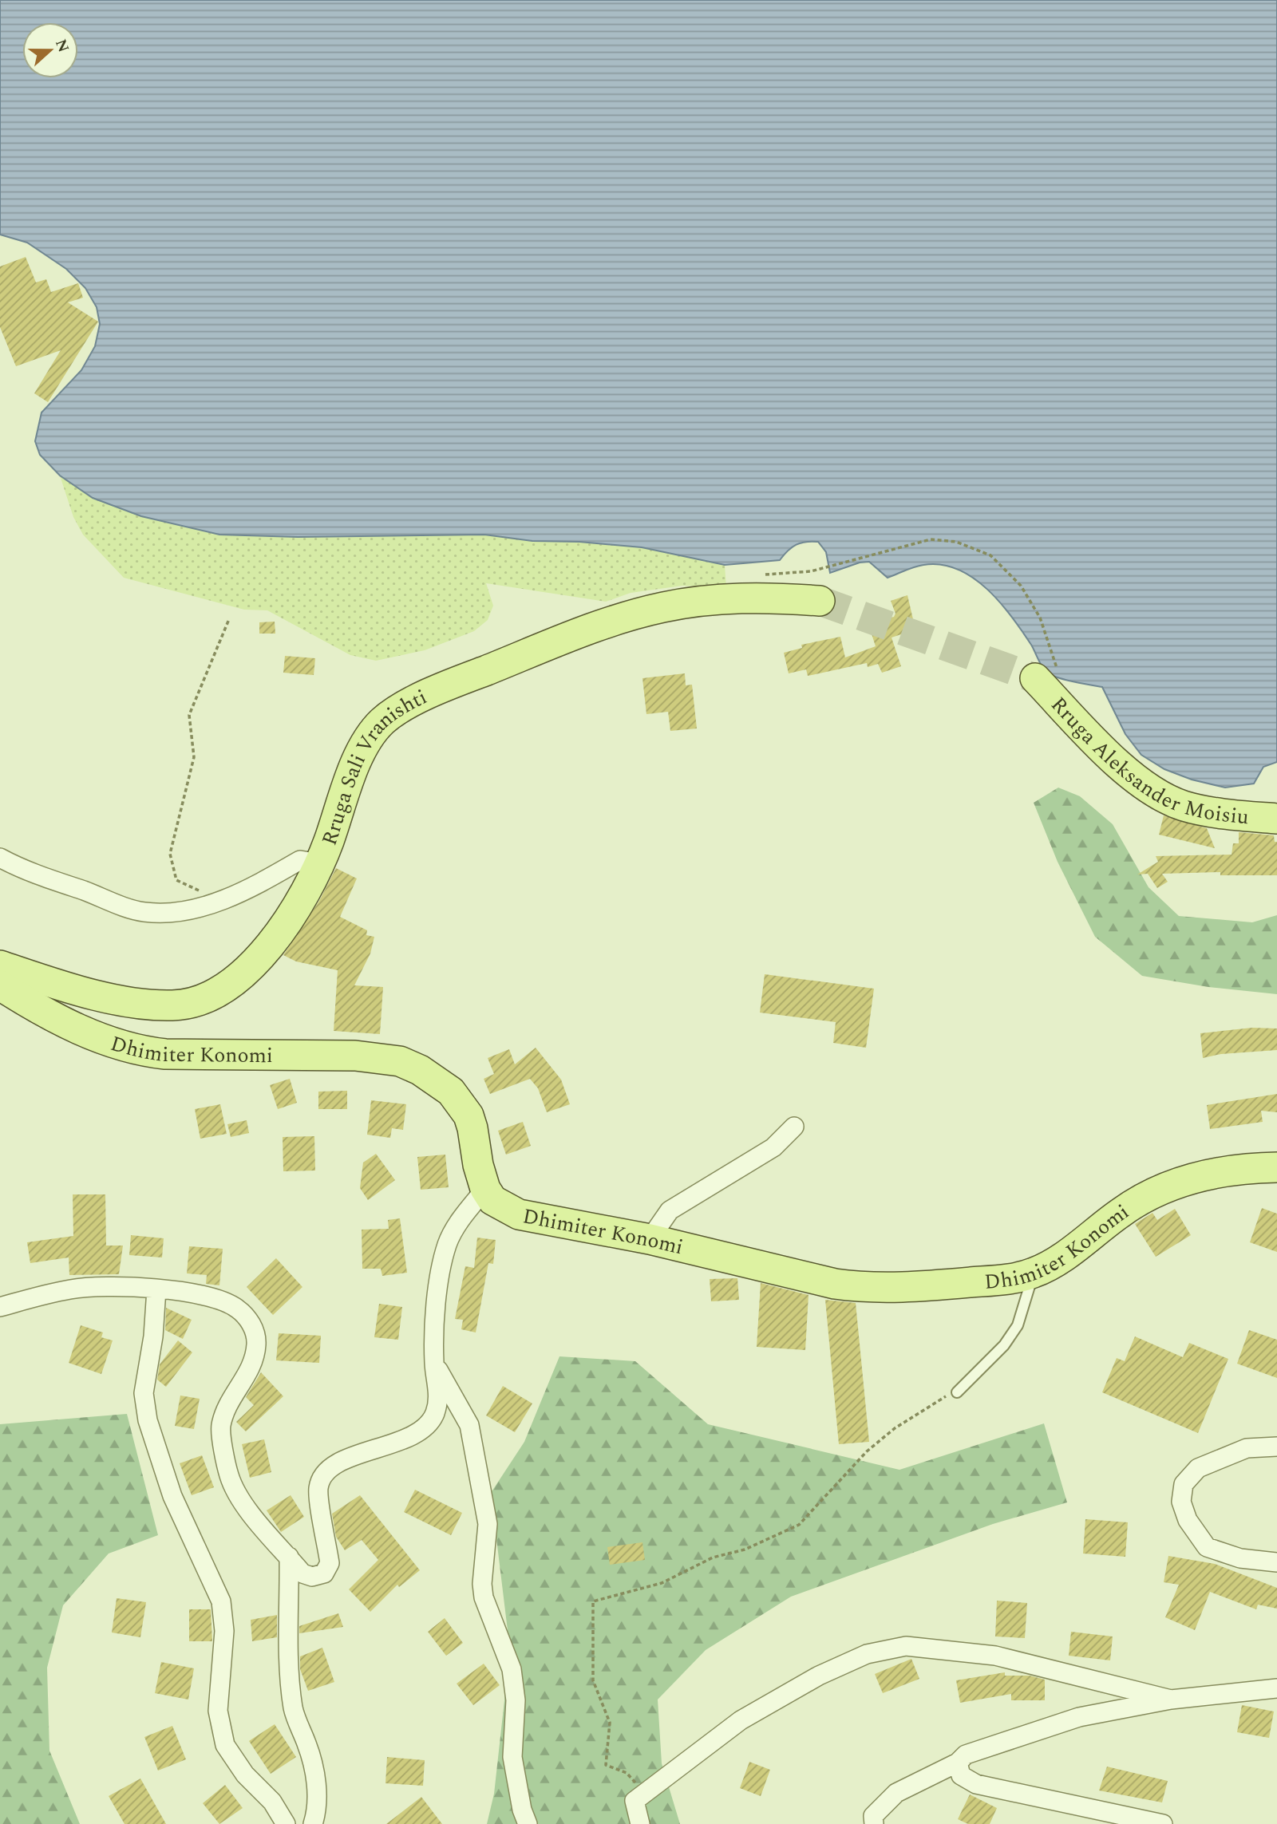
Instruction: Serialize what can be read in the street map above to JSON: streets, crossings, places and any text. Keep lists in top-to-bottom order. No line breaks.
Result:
{"streets":{"main road":["Rruga Aleksander Moisiu","Rruga Sali Vranishti","Dhimiter Konomi"]},"north":"right"}
